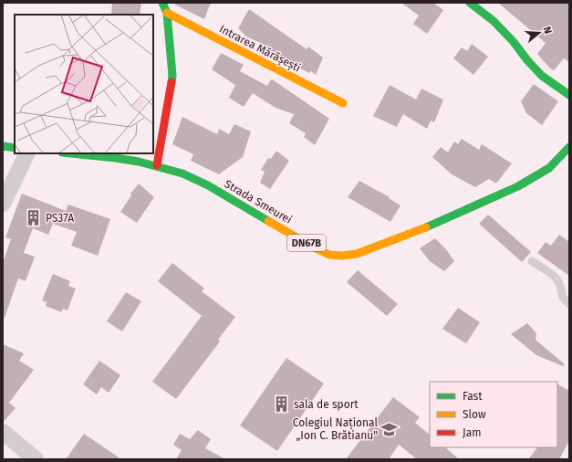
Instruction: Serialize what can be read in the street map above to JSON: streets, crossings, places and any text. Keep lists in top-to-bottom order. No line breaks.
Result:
{"streets":{"main road":["Intrarea Mărășești","Strada Smeurei","DN67B"]},"places":{"building":["PS37A","sala de sport"],"school or university":["Colegiul Național „Ion C. Brătianu\""]},"legend":["Fast","Slow","Jam"],"north":"right"}
